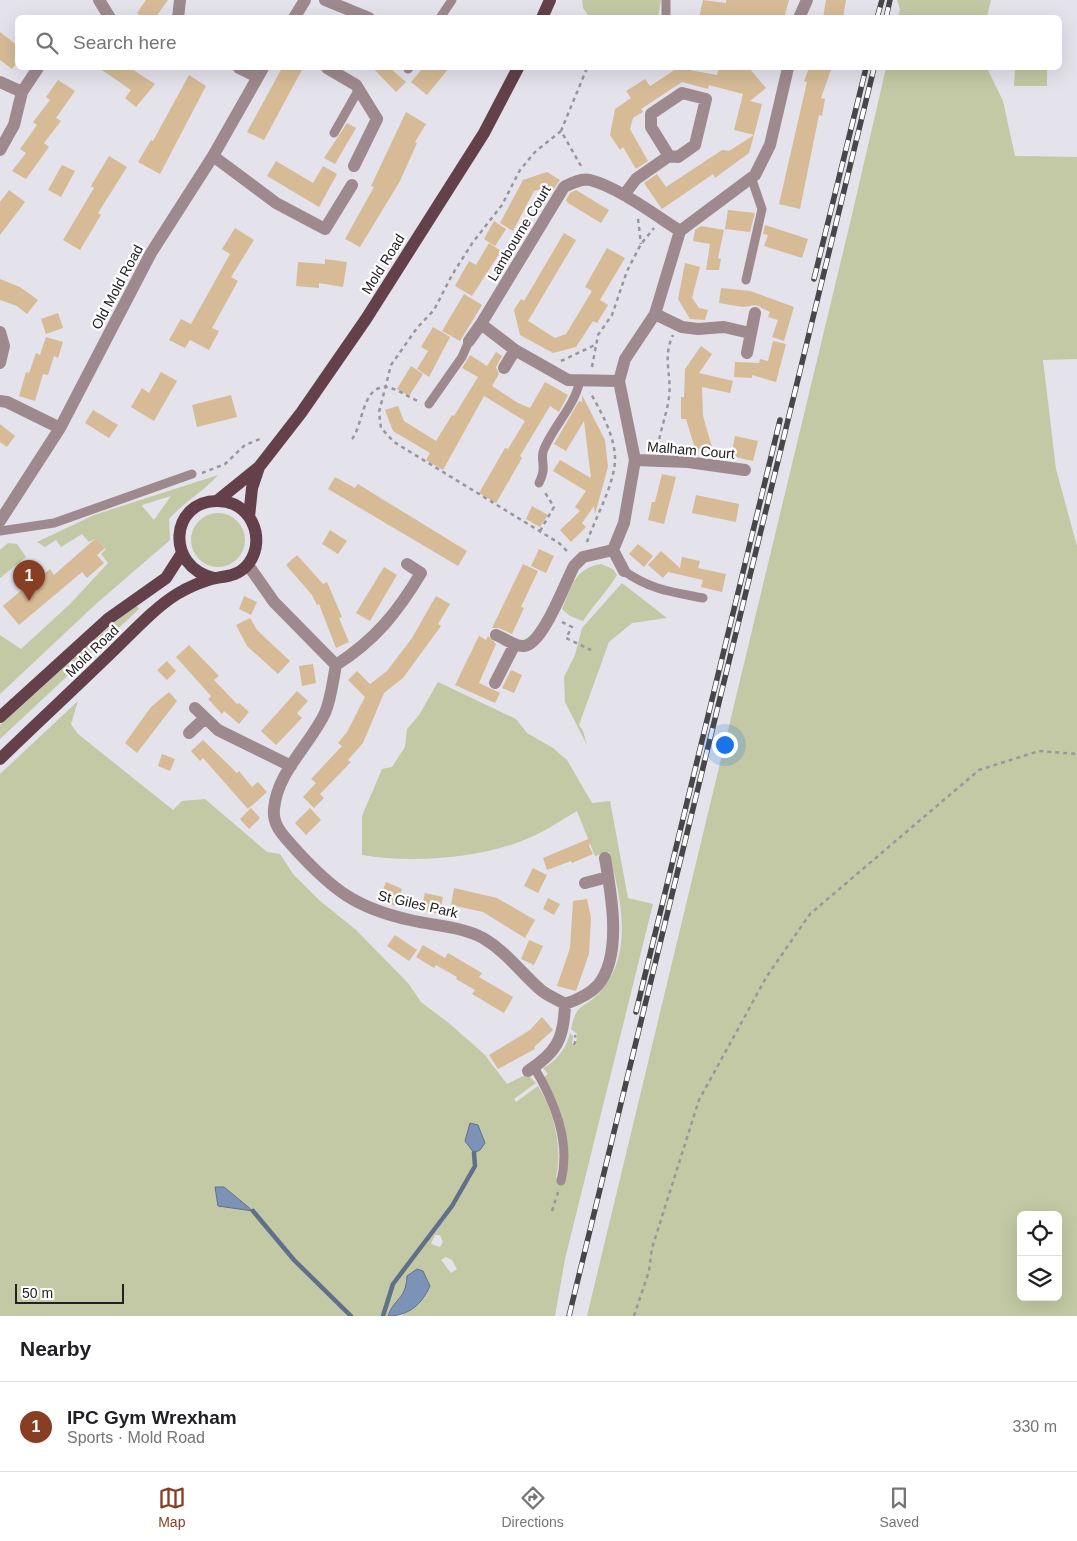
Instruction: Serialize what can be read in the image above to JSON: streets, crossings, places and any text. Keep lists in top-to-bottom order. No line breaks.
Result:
{"streets":{"main road":["Mold Road"],"street":["Lambourne Court","Old Mold Road","Malham Court","St Giles Park"]},"scale_bar":"50 m","page":{"search":"Search here","pins":"1","scale":"50 m","heading":"Nearby","list":[{"mark":"1","name":"IPC Gym Wrexham","note":"Sports · Mold Road","value":"330 m"}],"nav":["Map","Directions","Saved"]}}
